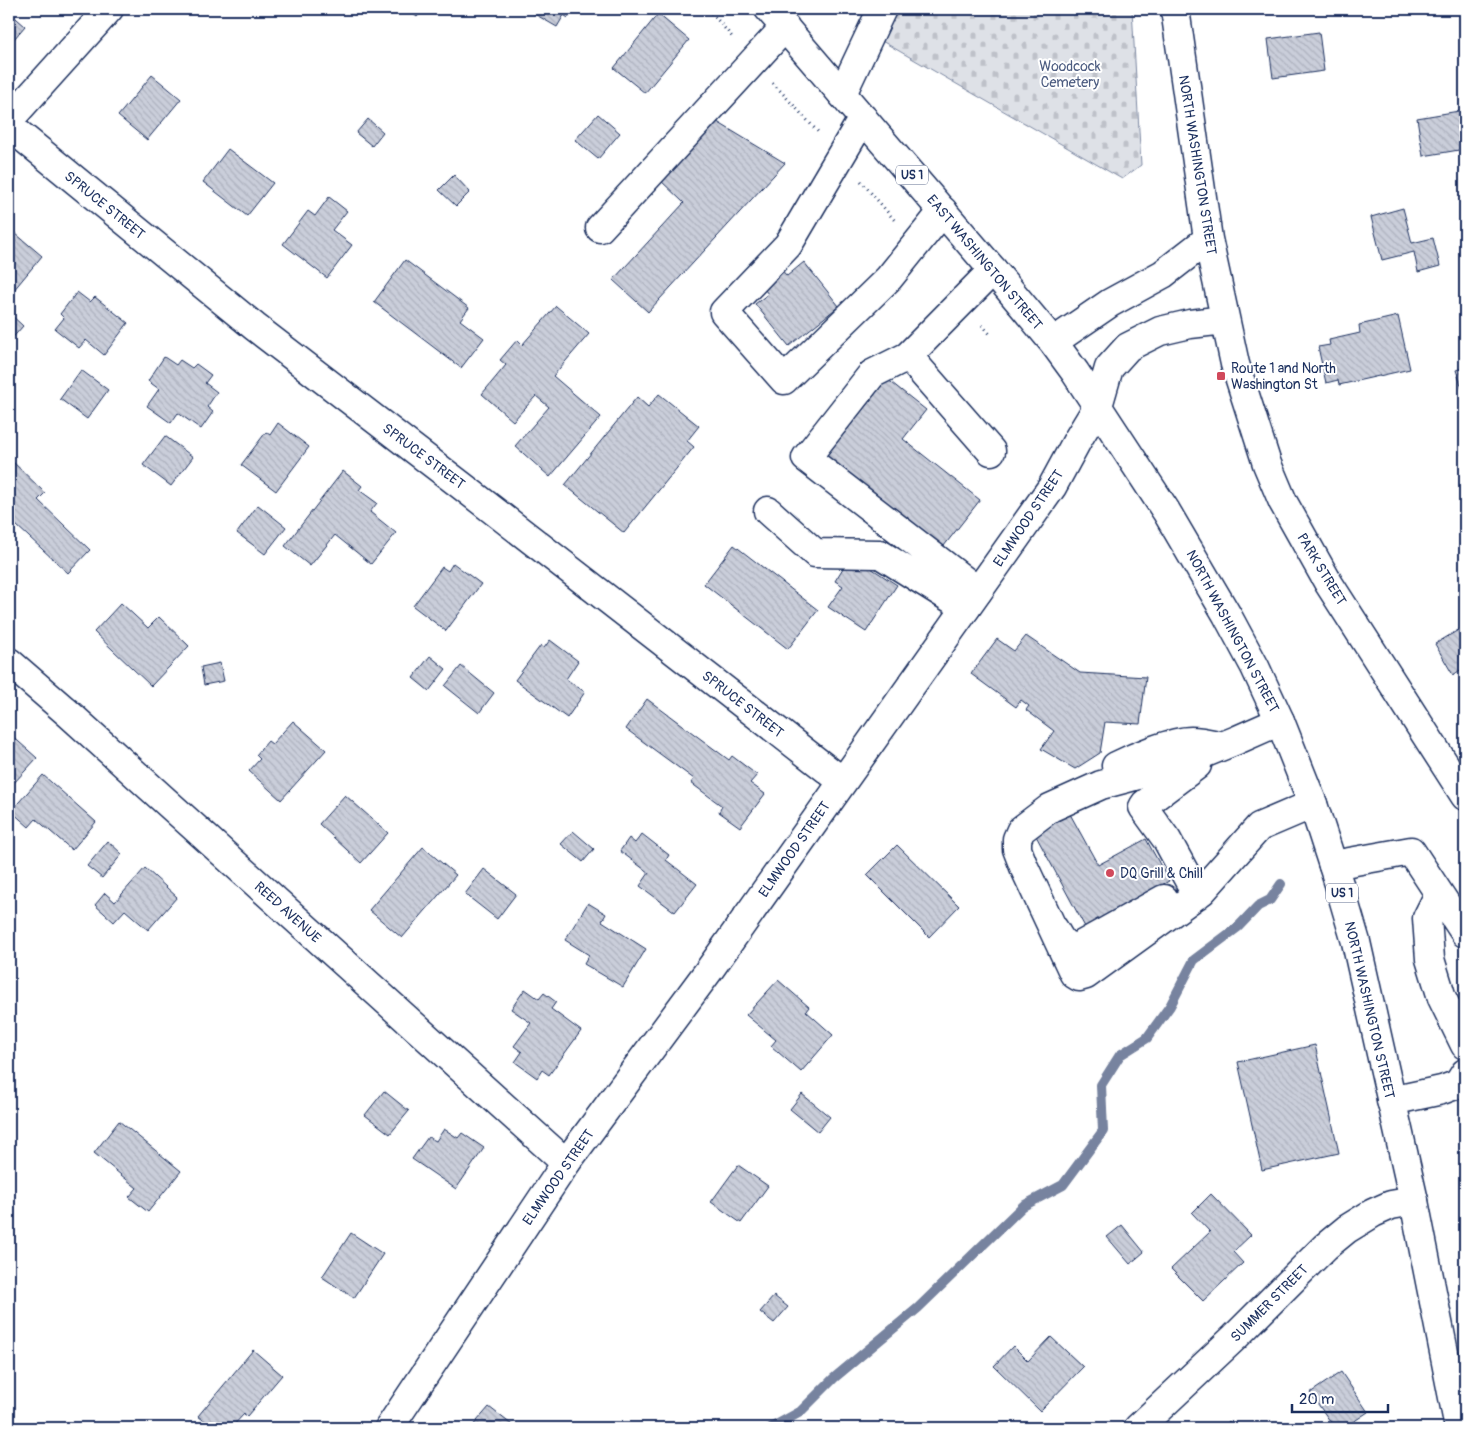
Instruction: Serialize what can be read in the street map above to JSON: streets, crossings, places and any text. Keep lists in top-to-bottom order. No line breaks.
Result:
{"streets":{"main road":["NORTH WASHINGTON STREET","US 1","SPRUCE STREET","EAST WASHINGTON STREET","ELMWOOD STREET","PARK STREET","REED AVENUE","SUMMER STREET"]},"crossings":[["NORTH WASHINGTON STREET","EAST WASHINGTON STREET"],["NORTH WASHINGTON STREET","ELMWOOD STREET"],["NORTH WASHINGTON STREET","PARK STREET"],["NORTH WASHINGTON STREET","SUMMER STREET"],["SPRUCE STREET","ELMWOOD STREET"],["EAST WASHINGTON STREET","ELMWOOD STREET"],["ELMWOOD STREET","PARK STREET"],["ELMWOOD STREET","REED AVENUE"]],"parks":["Woodcock Cemetery"],"places":{"transit":["Route 1 and North Washington St"],"other":["DQ Grill & Chill"]},"scale_bar":"20 m"}
